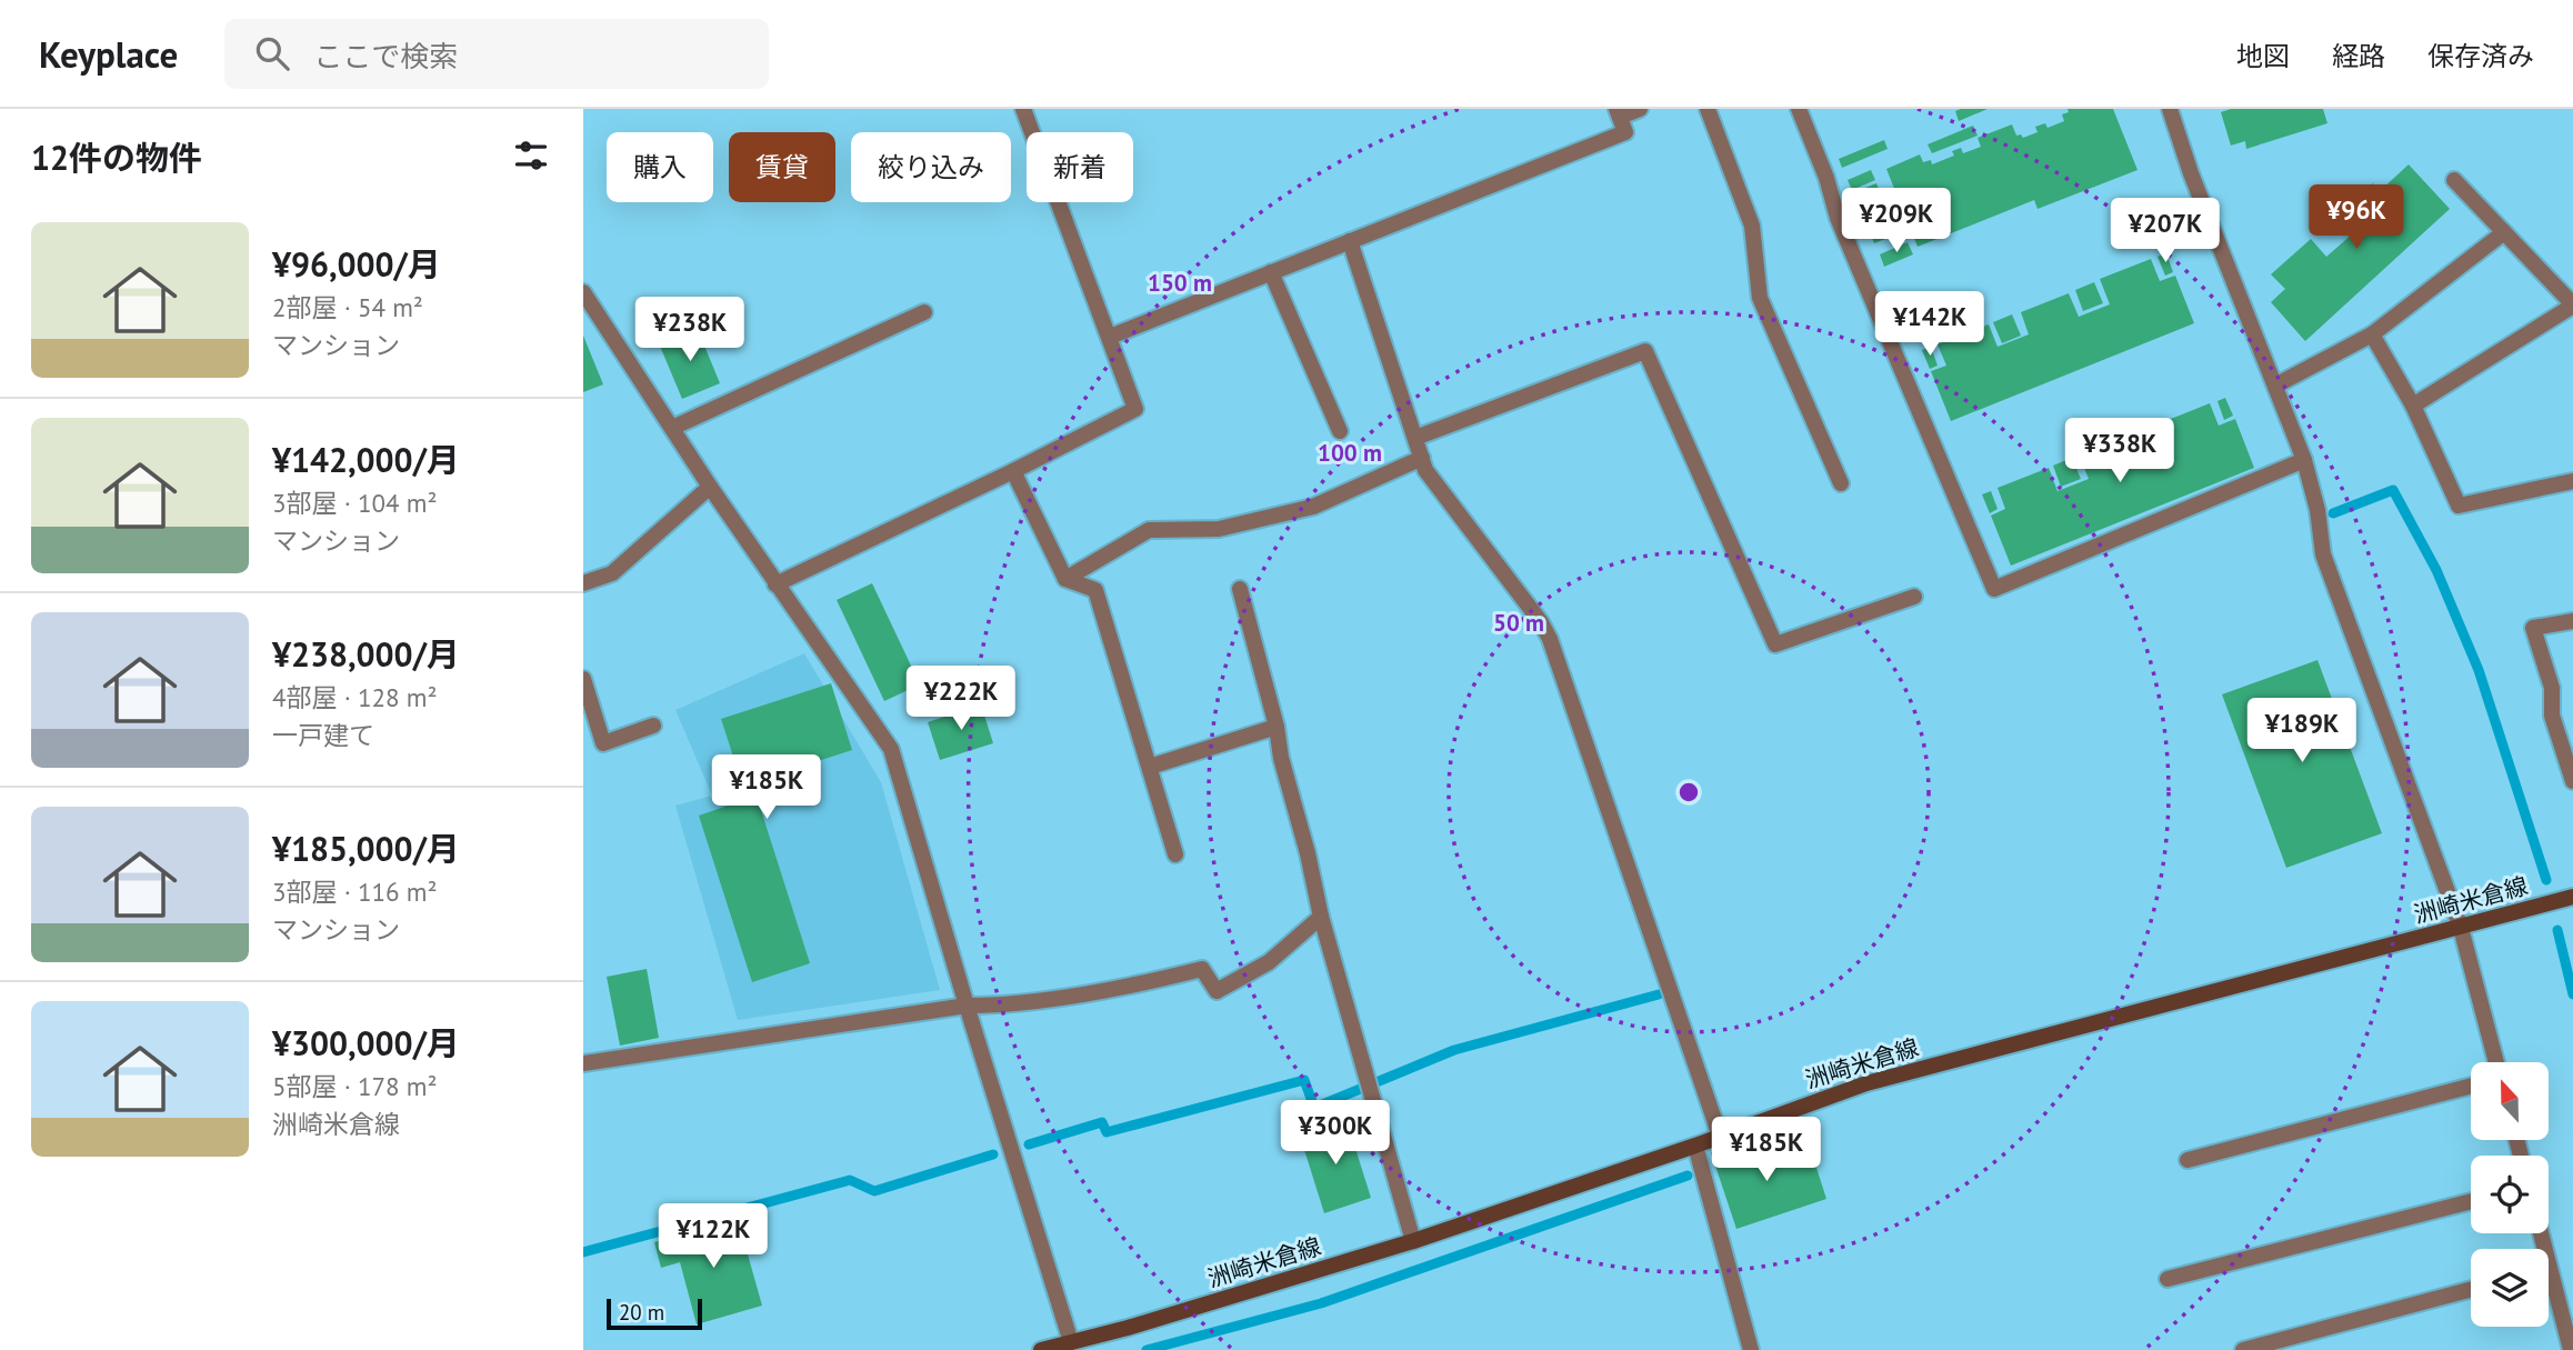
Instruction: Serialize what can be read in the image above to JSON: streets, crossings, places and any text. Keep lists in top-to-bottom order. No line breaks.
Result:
{"streets":{"main road":["洲崎米倉線"]},"scale_bar":"20 m","north":"top","page":{"header":"Keyplace","search":"ここで検索","nav":["地図","経路","保存済み"],"heading":"12件の物件","chip":["購入","賃貸","絞り込み","新着"],"price":["¥96K","¥209K","¥207K","¥142K","¥238K","¥338K","¥222K","¥189K","¥185K","¥300K","¥185K","¥122K"],"list":[{"name":"¥96,000/月","note":"2部屋 · 54 m² · マンション"},{"name":"¥142,000/月","note":"3部屋 · 104 m² · マンション"},{"name":"¥238,000/月","note":"4部屋 · 128 m² · 一戸建て"},{"name":"¥185,000/月","note":"3部屋 · 116 m² · マンション"},{"name":"¥300,000/月","note":"5部屋 · 178 m² · 洲崎米倉線"}],"scale":"20 m"},"rings":["150 m","100 m","50 m"]}
